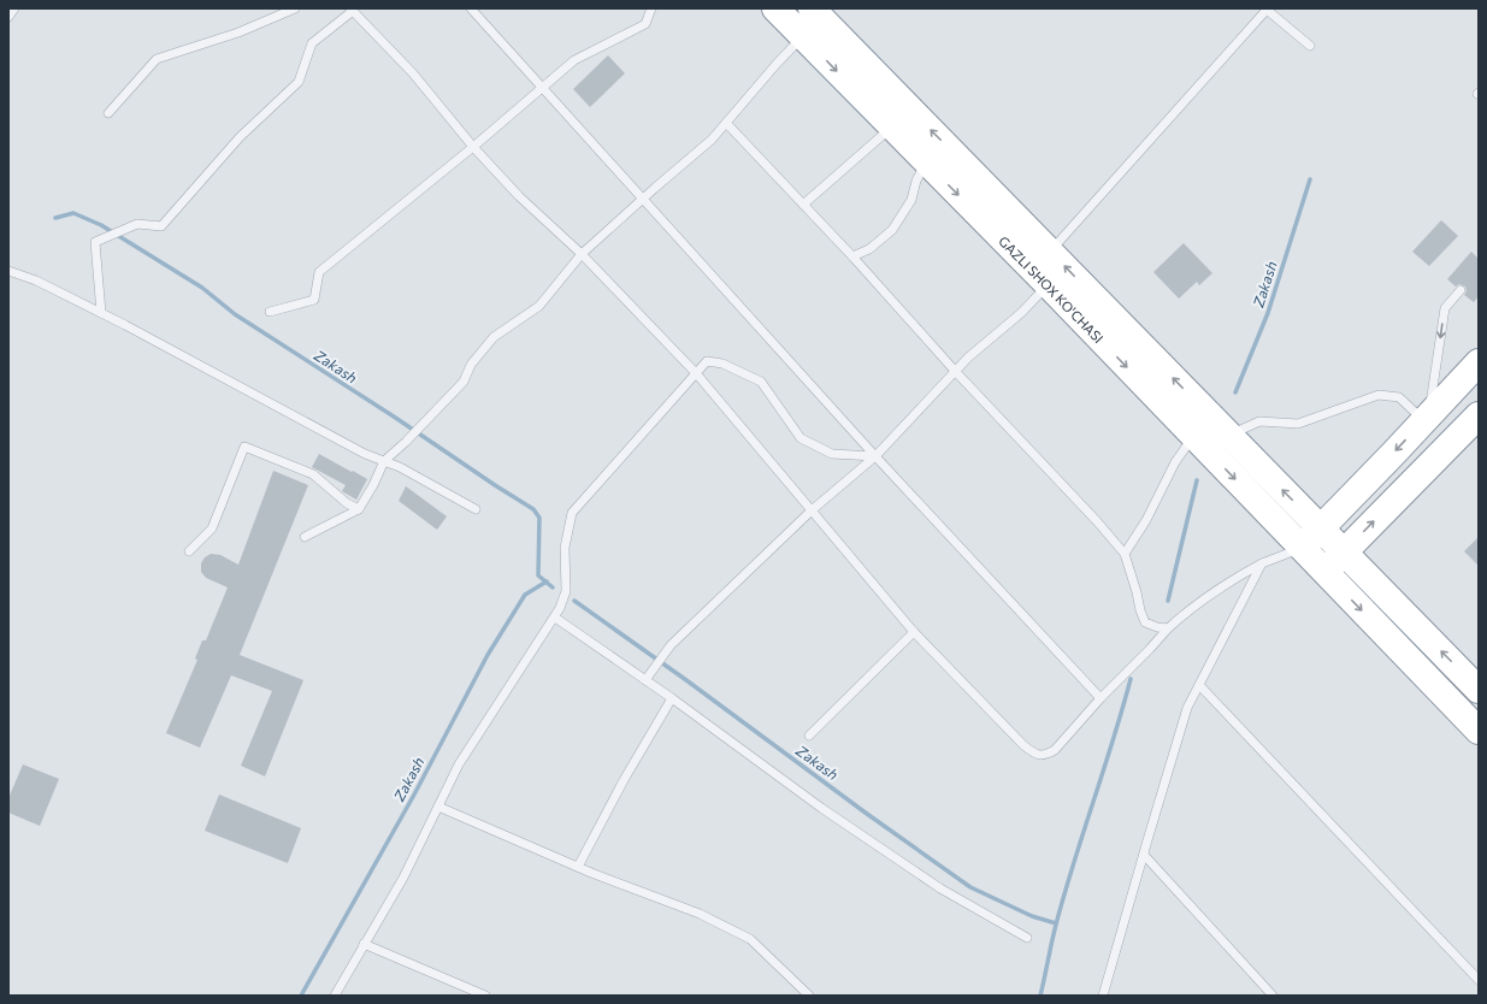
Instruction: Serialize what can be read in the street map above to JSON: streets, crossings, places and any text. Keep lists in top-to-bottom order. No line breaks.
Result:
{"streets":{"highway":["GAZLI SHOX KO'CHASI"]},"water":["Zakash"]}
